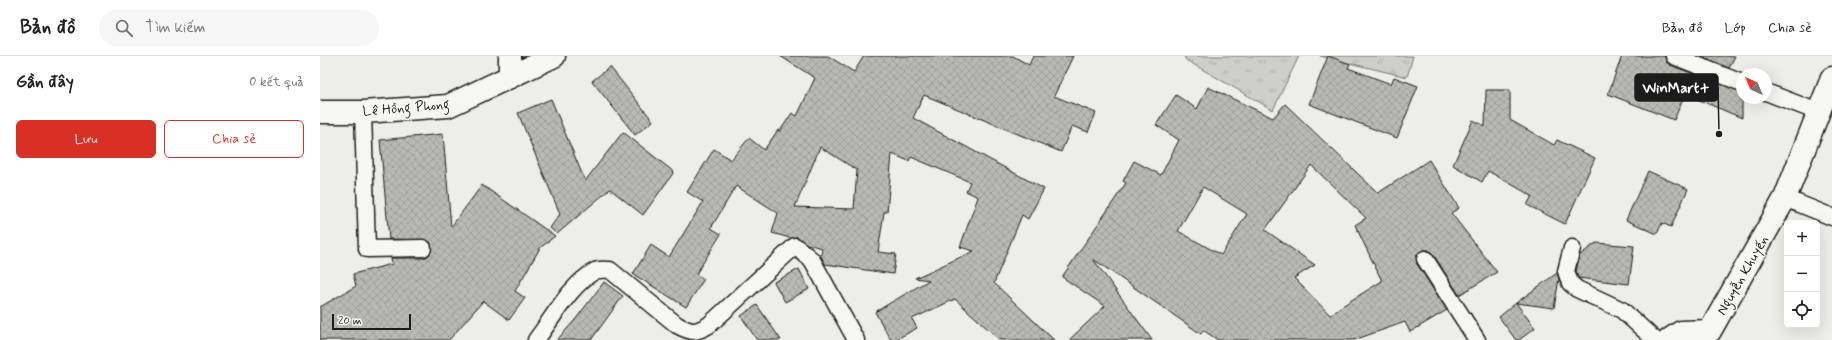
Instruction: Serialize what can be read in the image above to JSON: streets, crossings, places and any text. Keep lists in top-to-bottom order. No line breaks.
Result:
{"streets":{"main road":["Lê Hồng Phong","Nguyễn Khuyến"]},"places":["WinMart+"],"scale_bar":"20 m","north":"top left","page":{"header":"Bản đồ","search":"Tìm kiếm","nav":["Bản đồ","Lớp","Chia sẻ"],"heading":["Gần đây","0 kết quả"],"buttons":["Lưu","Chia sẻ"],"map_buttons":["+","−"],"scale":"20 m"}}
